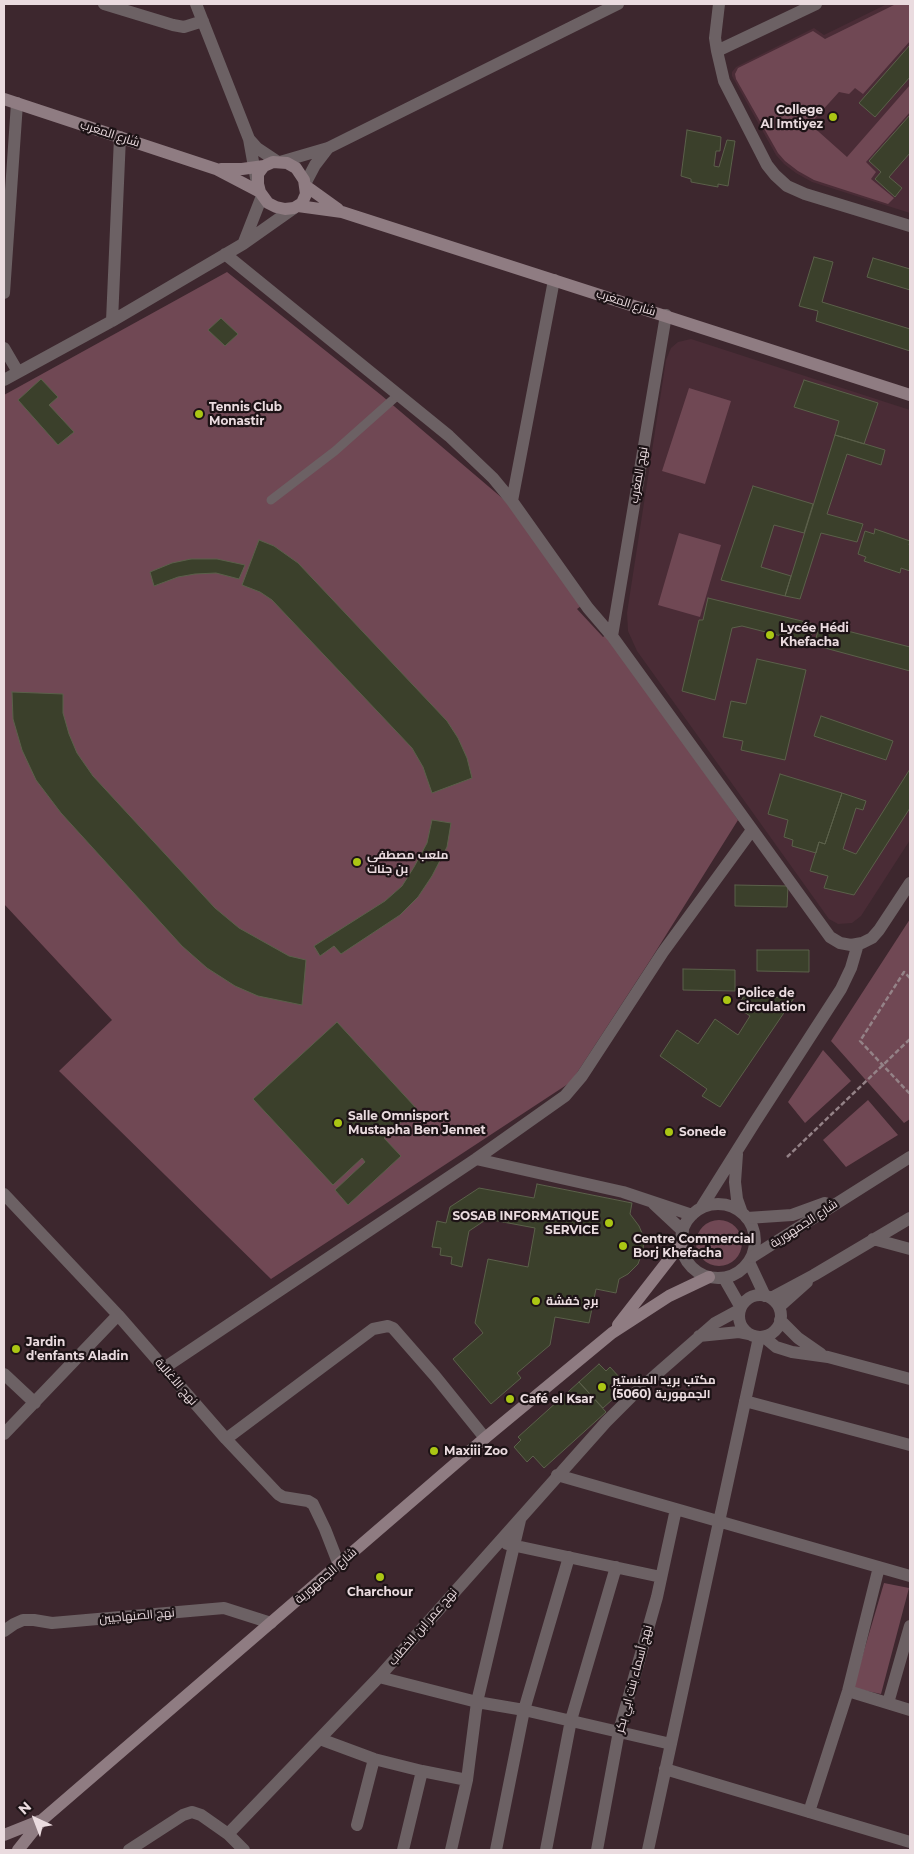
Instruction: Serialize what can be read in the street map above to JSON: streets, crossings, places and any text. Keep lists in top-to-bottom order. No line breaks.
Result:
{"streets":{"main road":["شارع المغرب","شارع الجمهورية"],"street":["نهج المغرب","نهج الأغالبة","نهج الصنهاجيين","نهج عمر ابن الخطاب","نهج أسماء بنت ابي بكر"]},"crossings":[["شارع المغرب","نهج المغرب"],["شارع الجمهورية","نهج الأغالبة"],["شارع الجمهورية","نهج الصنهاجيين"]],"places":["College Al Imtiyez","Tennis Club Monastir","Lycée Hédi Khefacha","ملعب مصطفى بن جنات","Police de Circulation","Salle Omnisport Mustapha Ben Jennet","Sonede","SOSAB INFORMATIQUE SERVICE","Centre Commercial Borj Khefacha","برج خفشة","Jardin d'enfants Aladin","مكتب بريد المنستير الجمهورية (5060)","Café el Ksar","Maxiii Zoo","Charchour"],"north":"top left"}
